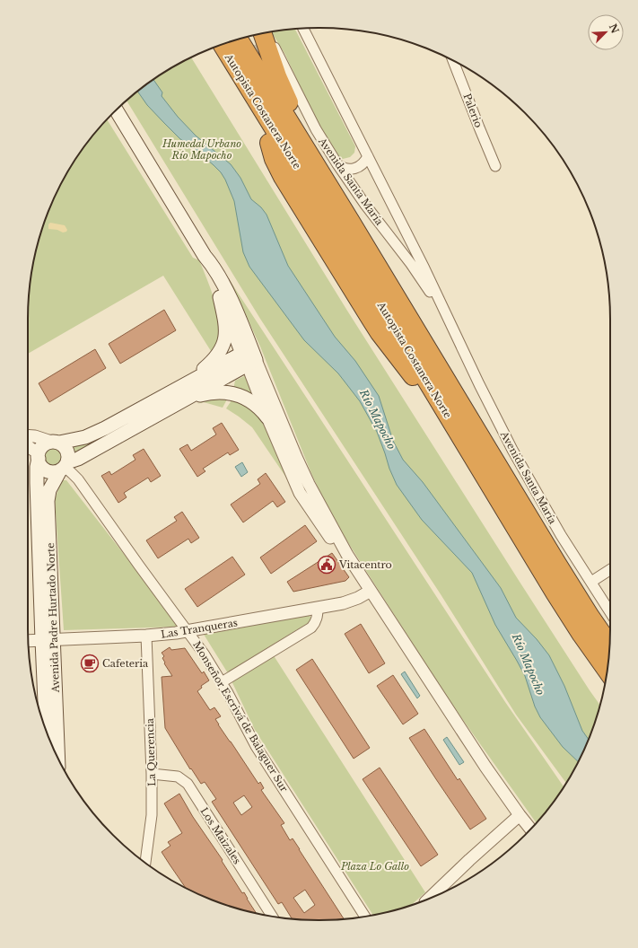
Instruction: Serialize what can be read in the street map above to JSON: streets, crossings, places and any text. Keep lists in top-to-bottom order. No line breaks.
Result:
{"streets":{"highway":["Autopista Costanera Norte"],"main road":["Avenida Padre Hurtado Norte"],"street":["Palerio","Avenida Santa María","Las Tranqueras","Monseñor Escrivá de Balaguer Sur","La Querencia","Los Maizales"]},"crossings":[["Avenida Padre Hurtado Norte","Las Tranqueras"],["Avenida Padre Hurtado Norte","Monseñor Escrivá de Balaguer Sur"],["Las Tranqueras","Monseñor Escrivá de Balaguer Sur"],["Las Tranqueras","La Querencia"],["La Querencia","Los Maizales"]],"water":["Río Mapocho"],"parks":["Humedal Urbano Río Mapocho","Plaza Lo Gallo"],"places":{"public building":["Vitacentro"],"cafe":["Cafeteria"]},"north":"top right"}
